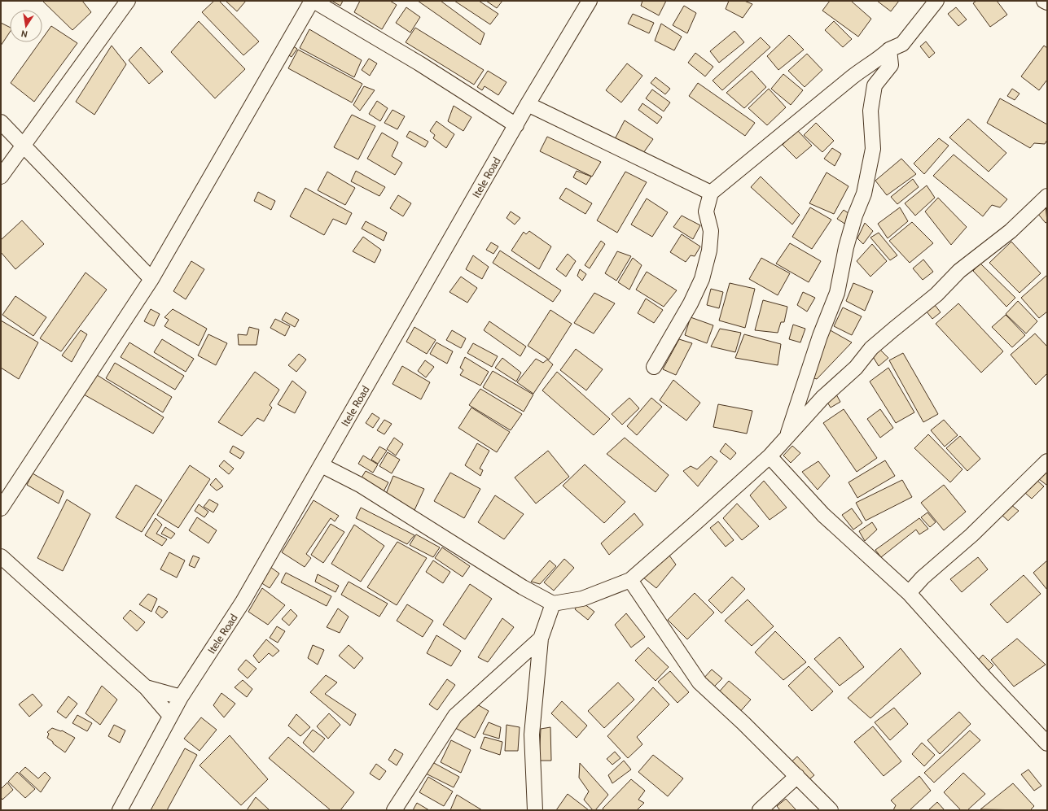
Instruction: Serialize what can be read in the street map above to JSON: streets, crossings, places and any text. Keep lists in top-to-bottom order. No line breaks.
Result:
{"streets":{"street":["Itele Road"]},"north":"bottom"}
